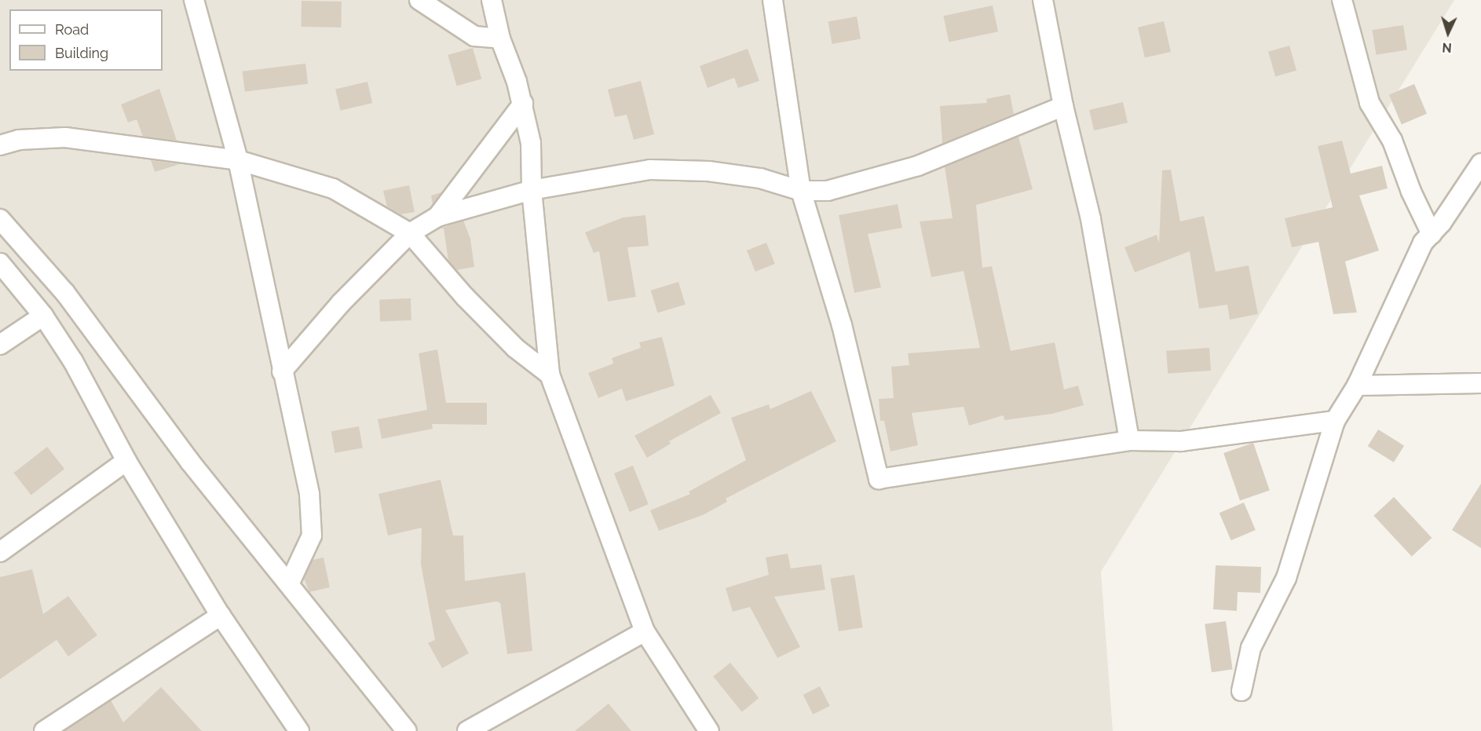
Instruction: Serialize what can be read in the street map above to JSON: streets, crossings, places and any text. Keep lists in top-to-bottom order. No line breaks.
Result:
{"legend":["Road","Building"],"north":"bottom"}
